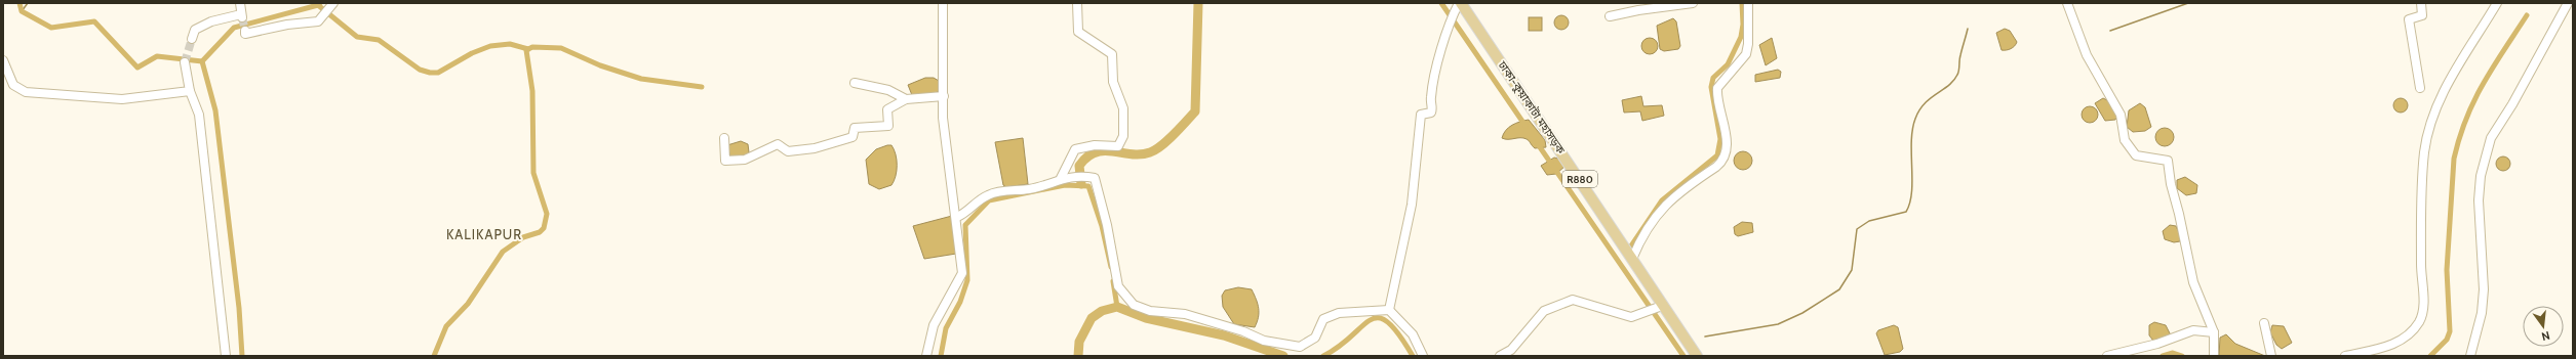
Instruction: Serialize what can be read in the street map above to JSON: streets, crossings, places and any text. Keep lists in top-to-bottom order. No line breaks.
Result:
{"streets":{"main road":["ঢাকা-কুয়াকাটা মহাসড়ক","R880"]},"districts":["KALIKAPUR"],"north":"bottom"}
